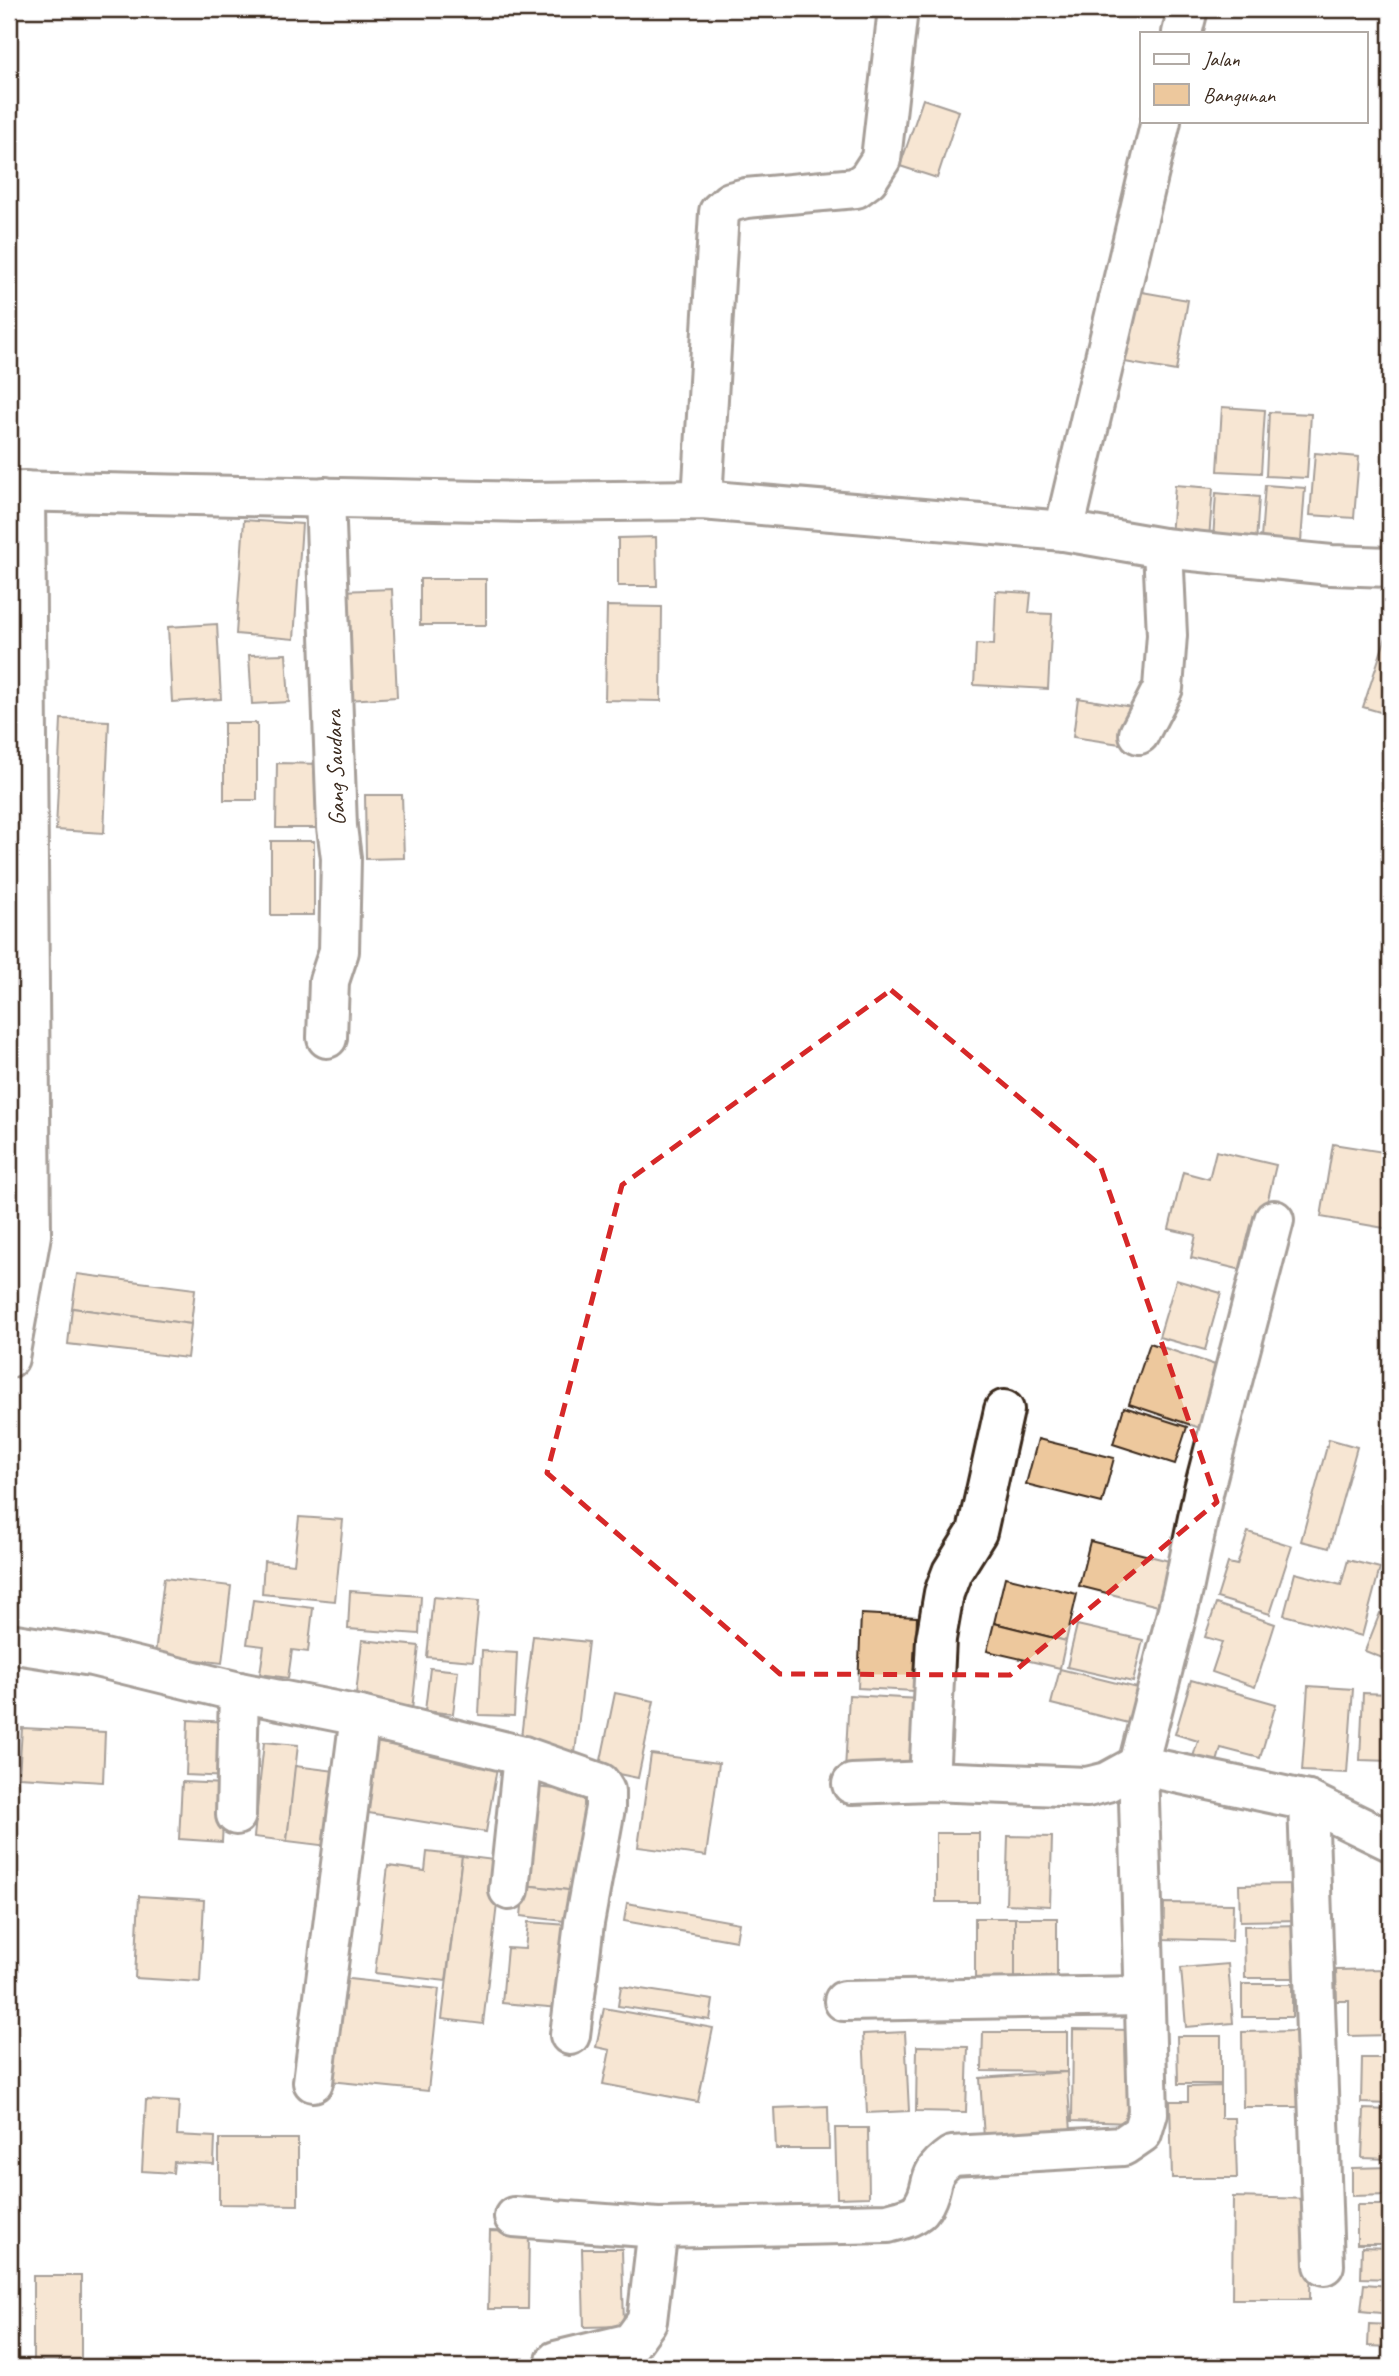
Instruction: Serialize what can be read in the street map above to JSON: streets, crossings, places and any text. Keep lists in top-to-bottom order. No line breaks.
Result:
{"streets":{"street":["Gang Saudara"]},"legend":["Jalan","Bangunan"]}
